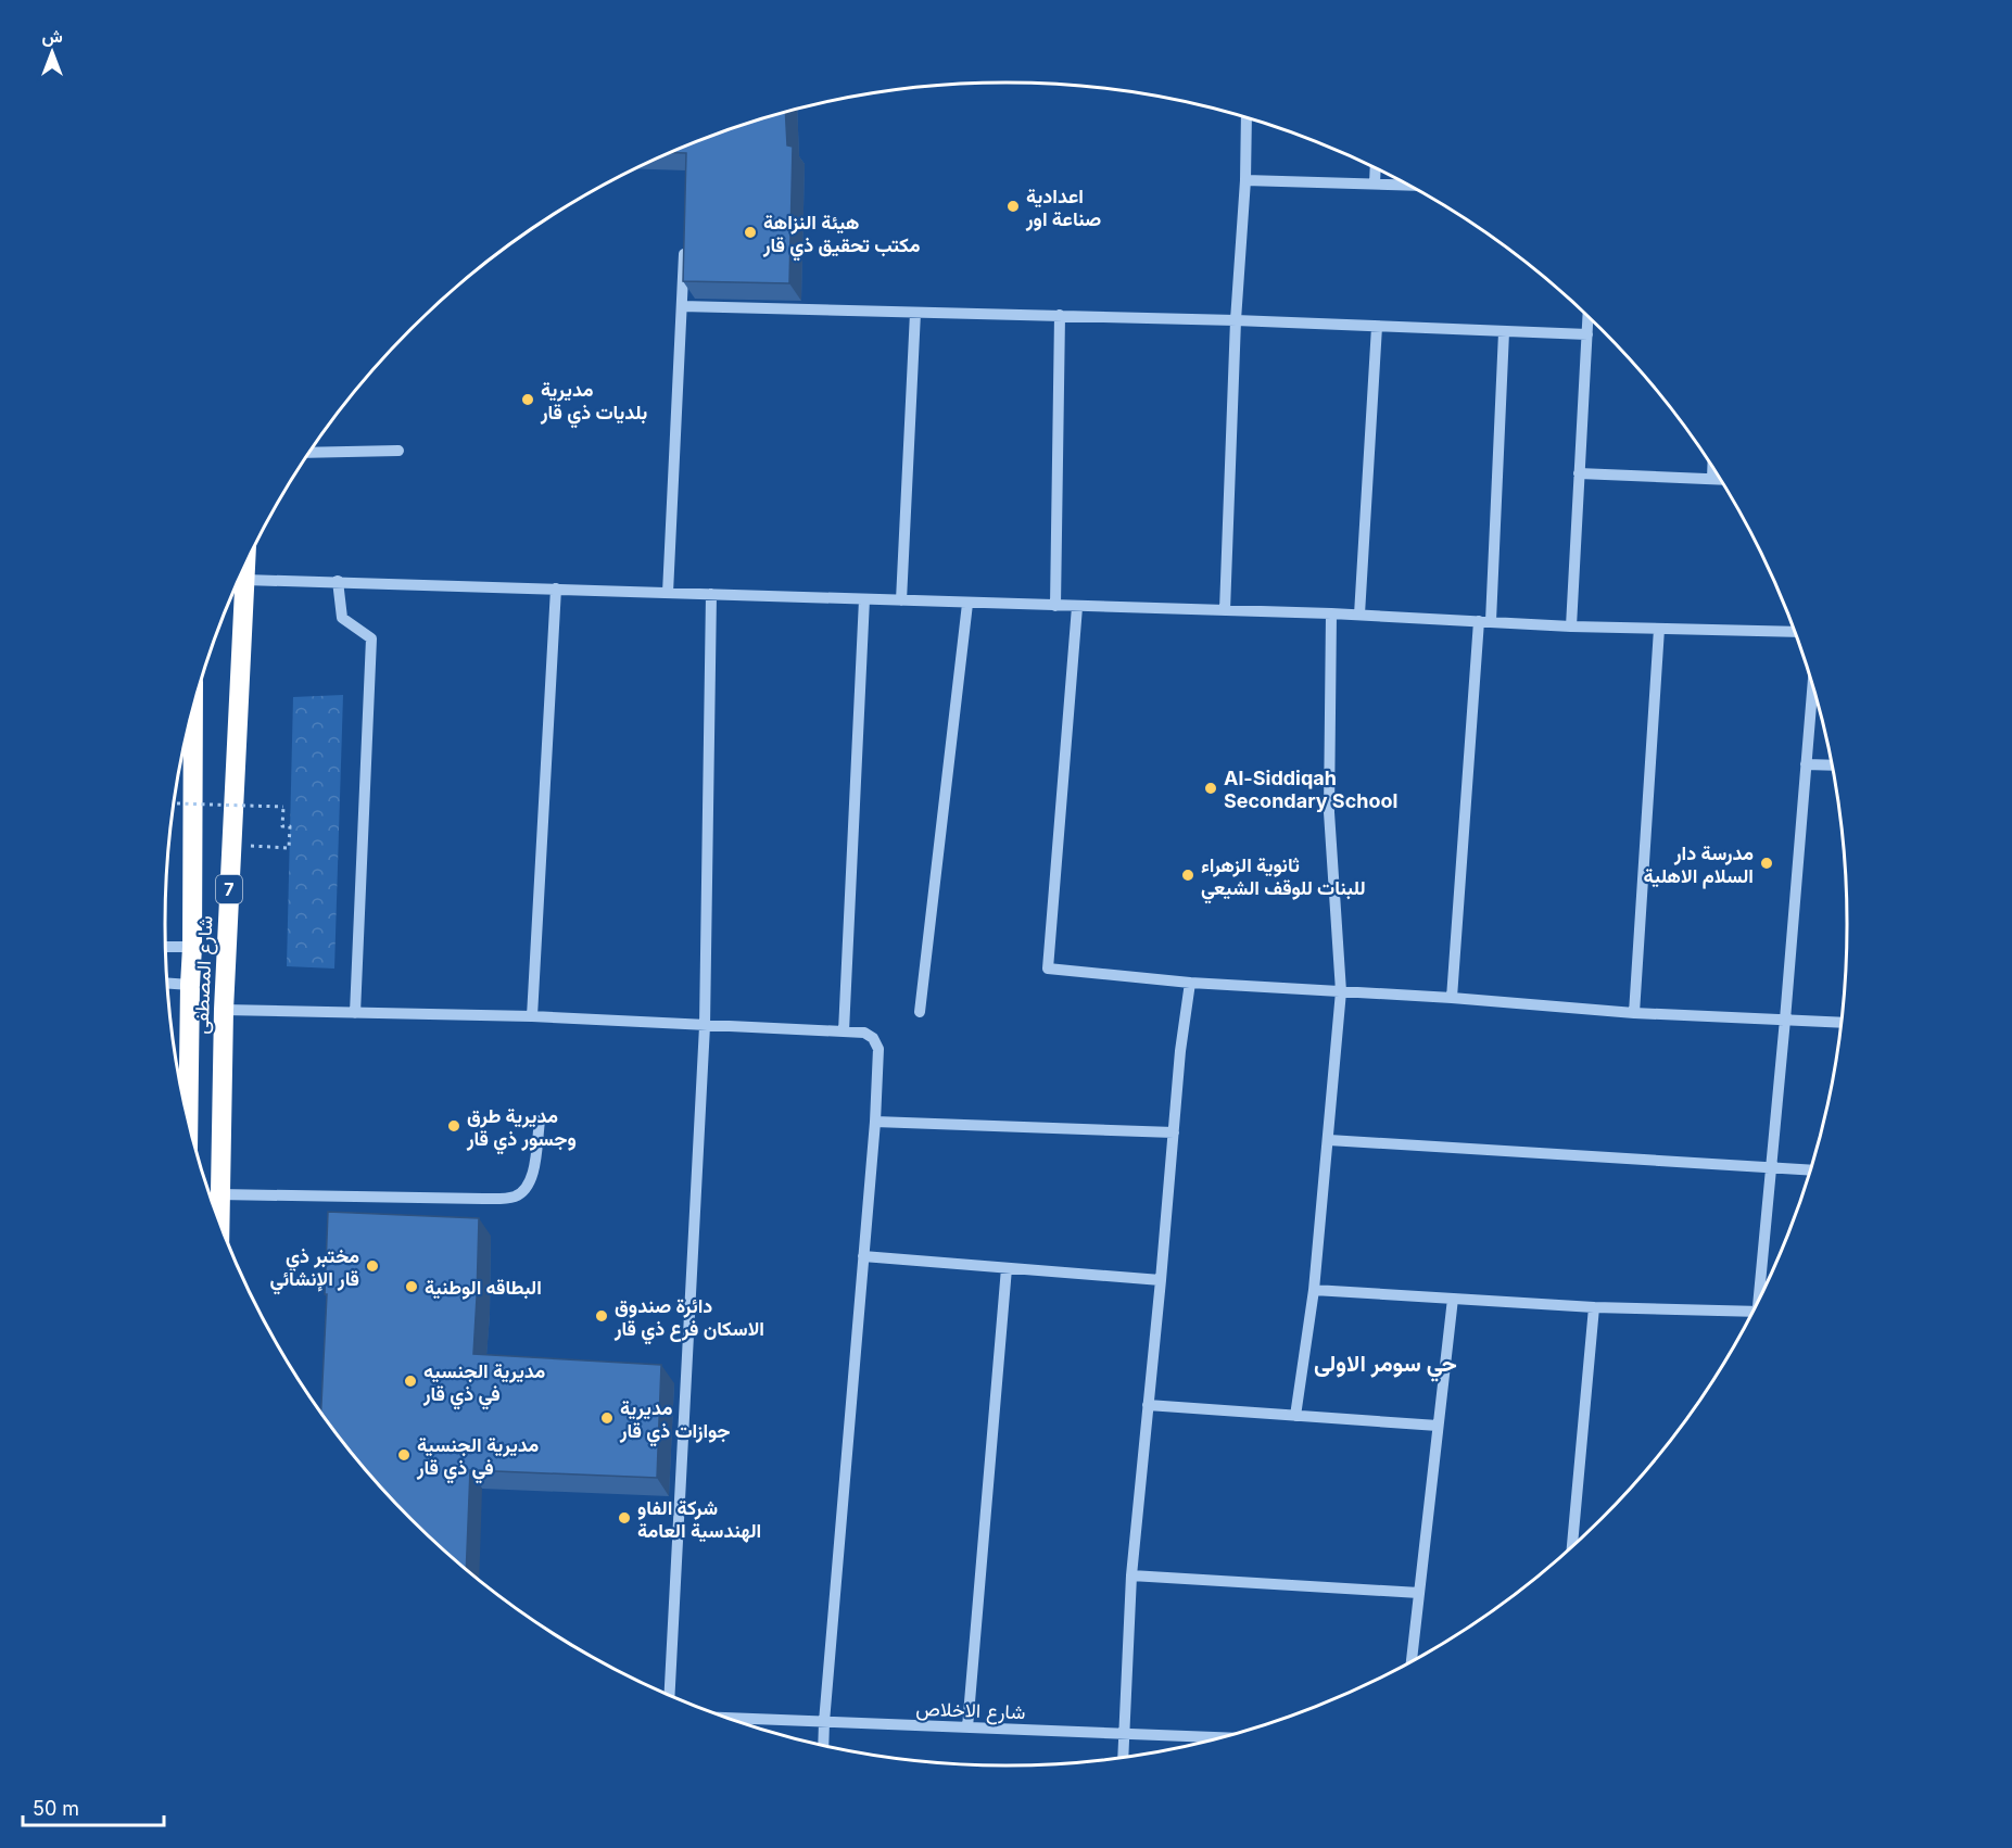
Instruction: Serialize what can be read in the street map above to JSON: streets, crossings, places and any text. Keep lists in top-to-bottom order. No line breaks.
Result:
{"streets":{"highway":["7","شارع المصطفى"],"street":["شارع الاخلاص"]},"districts":["حي سومر الاولى"],"places":["اعدادية صناعة اور","هيئة النزاهة مكتب تحقيق ذي قار","مديرية بلديات ذي قار","Al-Siddiqah Secondary School","مدرسة دار السلام الاهلية","ثانوية الزهراء للبنات للوقف الشيعي","مديرية طرق وجسور ذي قار","مختبر ذي قار الإنشائي","البطاقه الوطنية","دائرة صندوق الاسكان فرع ذي قار","مديرية الجنسيه في ذي قار","مديرية جوازات ذي قار","مديرية الجنسية في ذي قار","شركة الفاو الهندسية العامة"],"scale_bar":"50 m","north":"top"}
